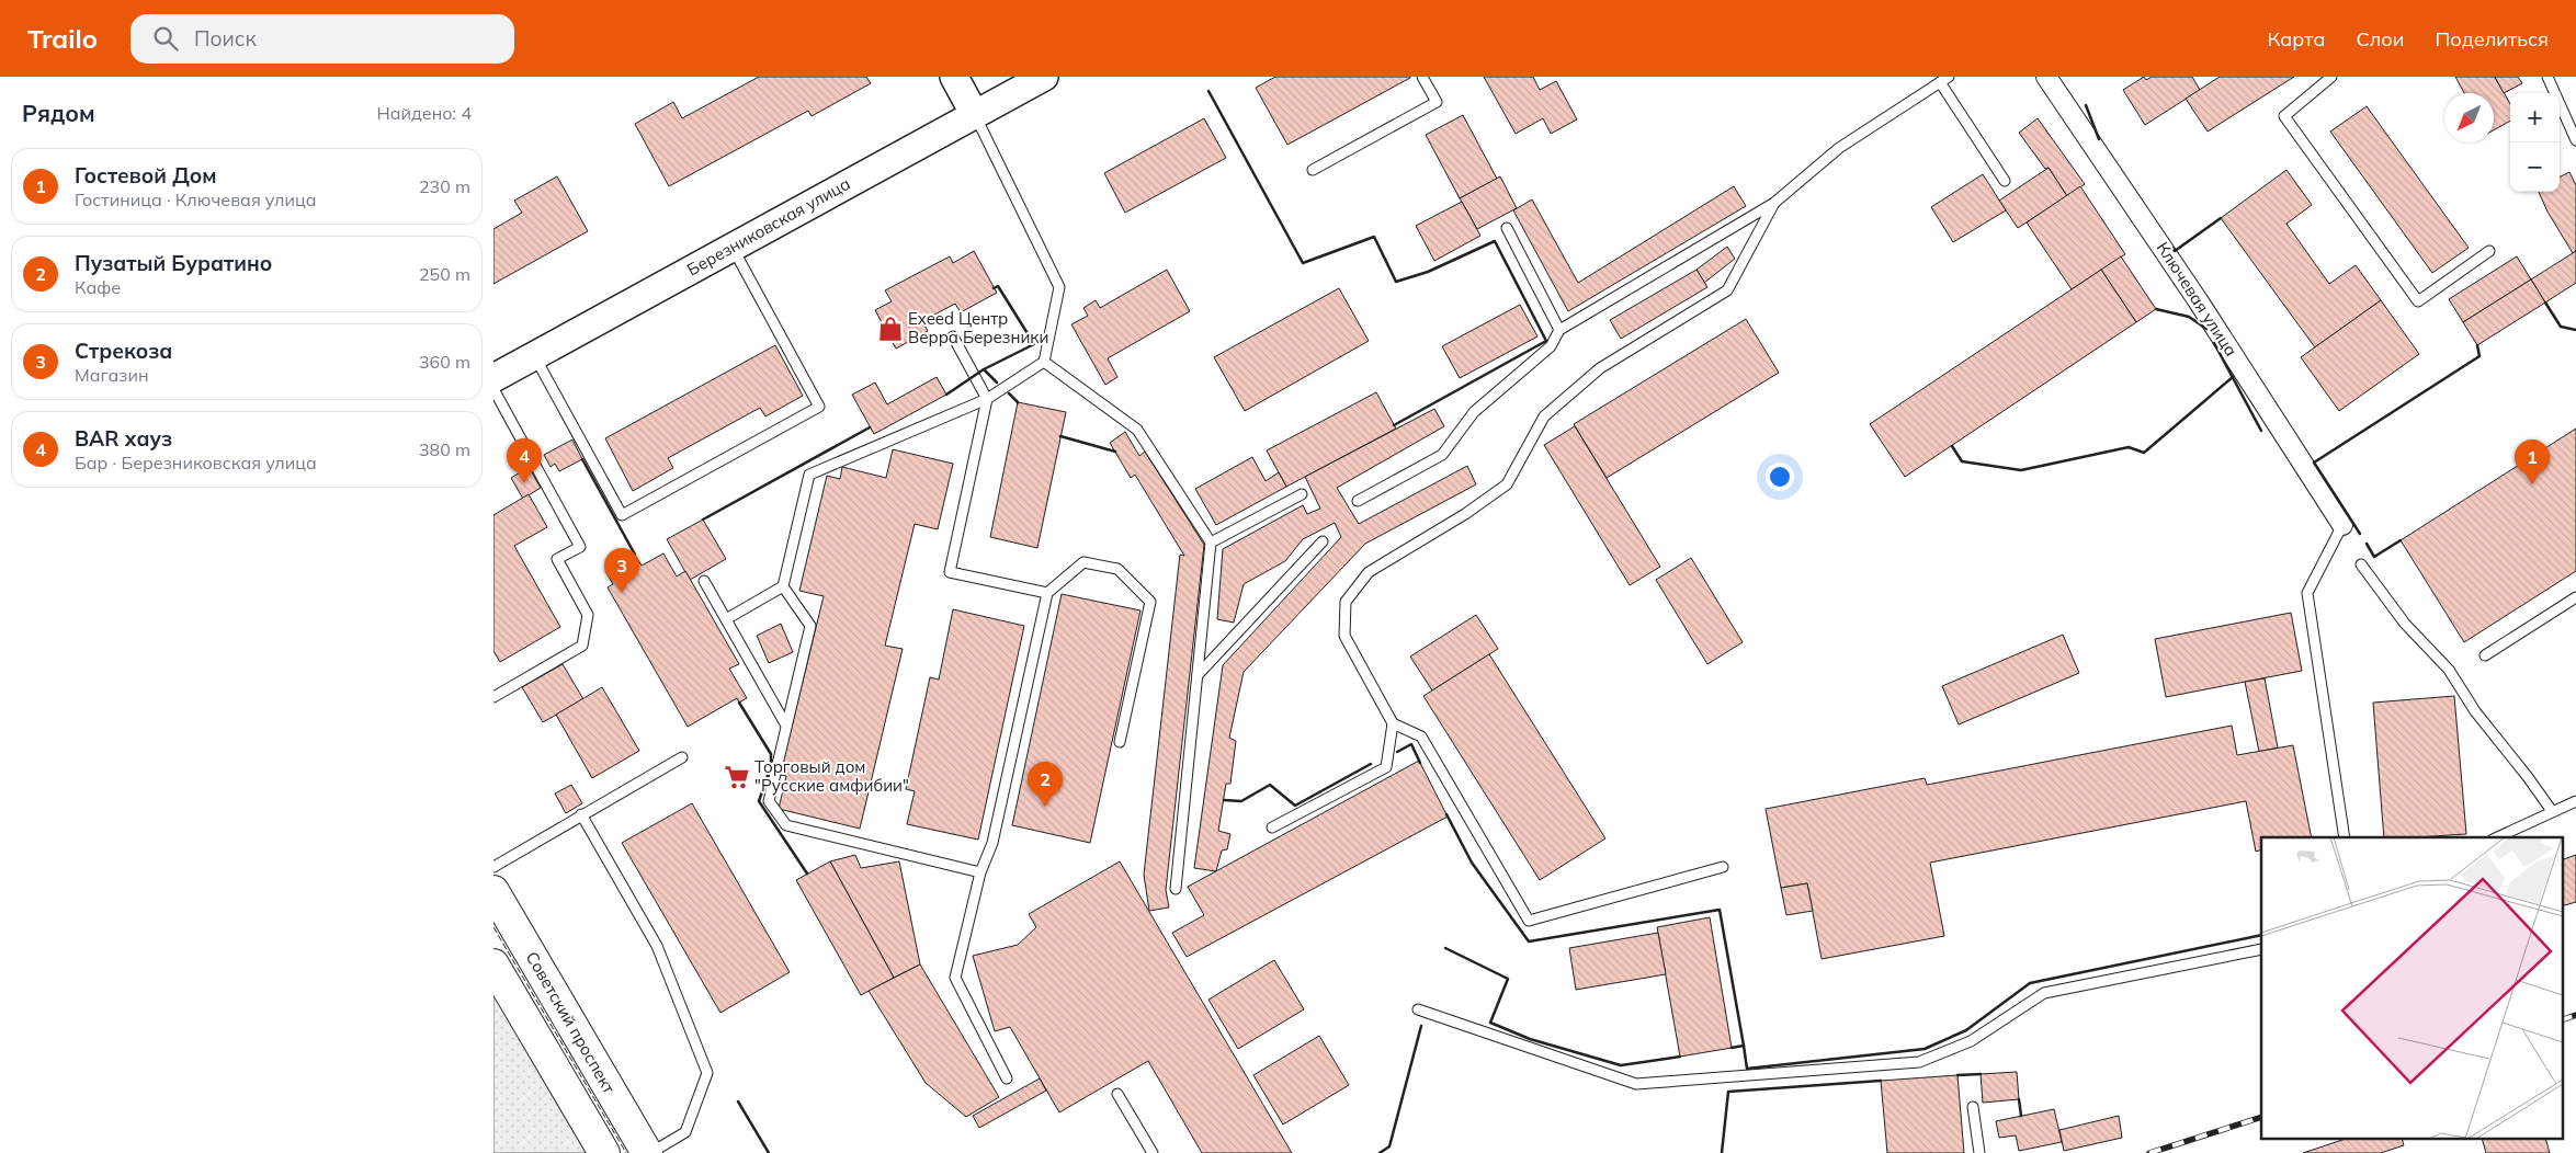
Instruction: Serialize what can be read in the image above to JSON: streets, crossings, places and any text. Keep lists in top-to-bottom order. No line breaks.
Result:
{"streets":{"main road":["Березниковская улица","Советский проспект"],"street":["Ключевая улица"]},"places":{"shop":["Exeed Центр Верра Березники"],"supermarket":["Торговый дом \"Русские амфибии\""]},"north":"bottom left","page":{"header":"Trailo","search":"Поиск","nav":["Карта","Слои","Поделиться"],"heading":["Рядом","Найдено: 4"],"map_buttons":["+","−"],"list":[{"mark":"1","name":"Гостевой Дом","note":"Гостиница · Ключевая улица","value":"230 m"},{"mark":"2","name":"Пузатый Буратино","note":"Кафе","value":"250 m"},{"mark":"3","name":"Стрекоза","note":"Магазин","value":"360 m"},{"mark":"4","name":"BAR хауз","note":"Бар · Березниковская улица","value":"380 m"}],"pins":["4","1","3","2"]}}
